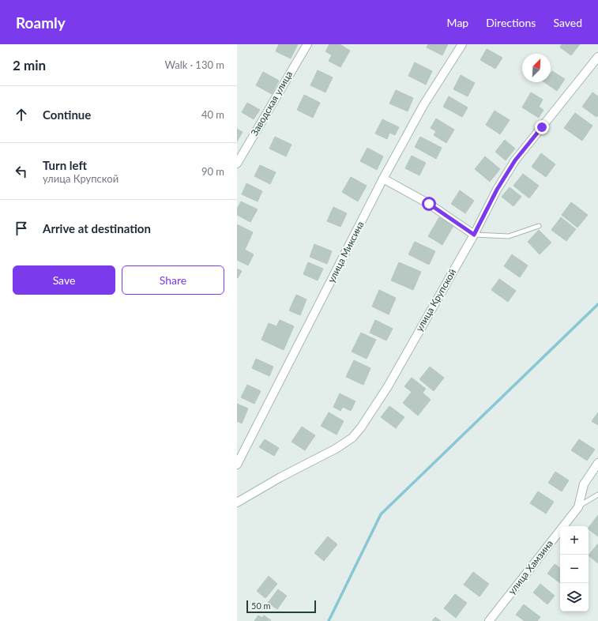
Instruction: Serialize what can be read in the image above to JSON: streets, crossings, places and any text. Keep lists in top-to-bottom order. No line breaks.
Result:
{"streets":{"street":["Заводская улица","улица Миксина","улица Крупской","улица Хамзина"]},"scale_bar":"50 m","north":"top right","page":{"header":"Roamly","nav":["Map","Directions","Saved"],"heading":["2 min","Walk · 130 m"],"list":[["Continue","40 m"],["Turn left","улица Крупской","90 m"],"Arrive at destination"],"buttons":["Save","Share"],"map_buttons":["+","−"],"scale":"50 m"}}
